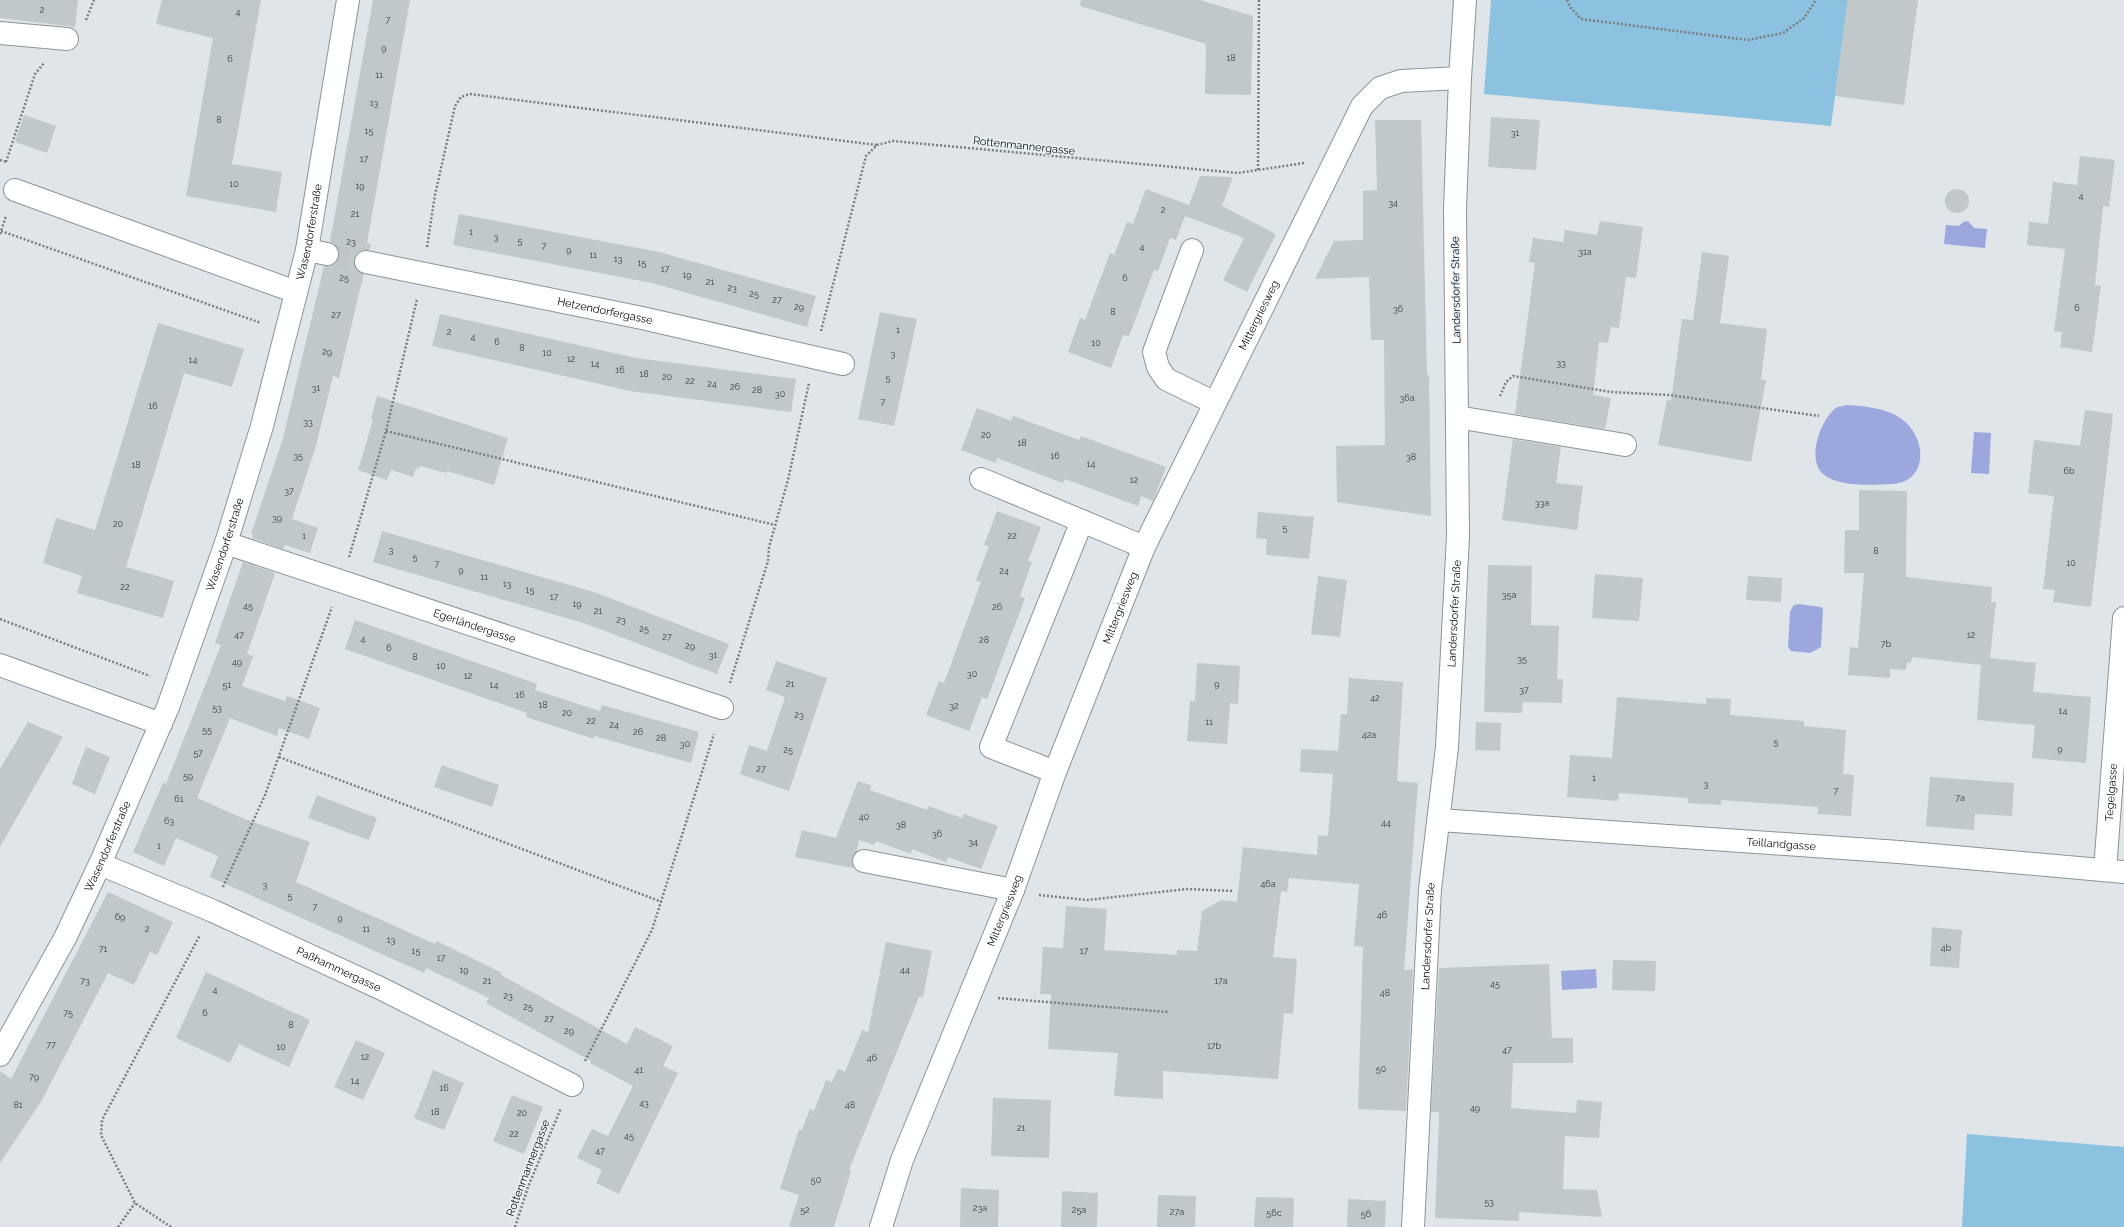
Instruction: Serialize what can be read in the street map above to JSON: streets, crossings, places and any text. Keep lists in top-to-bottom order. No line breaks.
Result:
{"streets":{"street":["Wasendorferstraße","Landersdorfer Straße","Hetzendorfergasse","Mittergriesweg","Egerländergasse","Tegelgasse","Teillandgasse","Paßhammergasse"],"path":["Rottenmannergasse"]},"crossings":[["Rottenmannergasse","Hetzendorfergasse"],["Rottenmannergasse","Mittergriesweg"],["Rottenmannergasse","Egerländergasse"],["Rottenmannergasse","Paßhammergasse"],["Wasendorferstraße","Egerländergasse"],["Wasendorferstraße","Paßhammergasse"],["Landersdorfer Straße","Mittergriesweg"],["Landersdorfer Straße","Teillandgasse"],["Tegelgasse","Teillandgasse"]],"house_numbers":["2","4","7","9","18","6","11","13","8","15","31","17","10","19","4","34","2","21","1","3","5","23","7","4","9","31a","11","13","15","17","19","25","6","21","23","25","27","29","6","36","8","27","1","2","4","6","10","8","29","10","3","12","14","33","14","16","18","20","5","22","24","26","31","28","30","36a","7","16","33","20","18","35","16","38","14","18","6b","12","37","33a","39","20","5","1","22","3","8","5","10","7","9","24","11","13","22","15","35a","17","19","45","26","21","23","25","47","12","27","4","28","7b","29","6","31","8","35","49","10","30","12","21","9","51","14","37","16","42","18","32","53","14","20","23","22","11","24","55","26","42a","28","5","30","9","25","57","27","59","1","3","7","7a","61","40","63","44","38","36","34","1","46a","3","5","7","46","69","9","2","11","13","4b","71","15","17","17","19","44","73","21","17a","45","4","48","23","25","75","6","27","8","29","77","17b","10","47","12","46","50","41","79","14","16","43","81","48","49","18","20","21","22","45","47","50","53","23a","52","25a","27a","56c","56"]}
